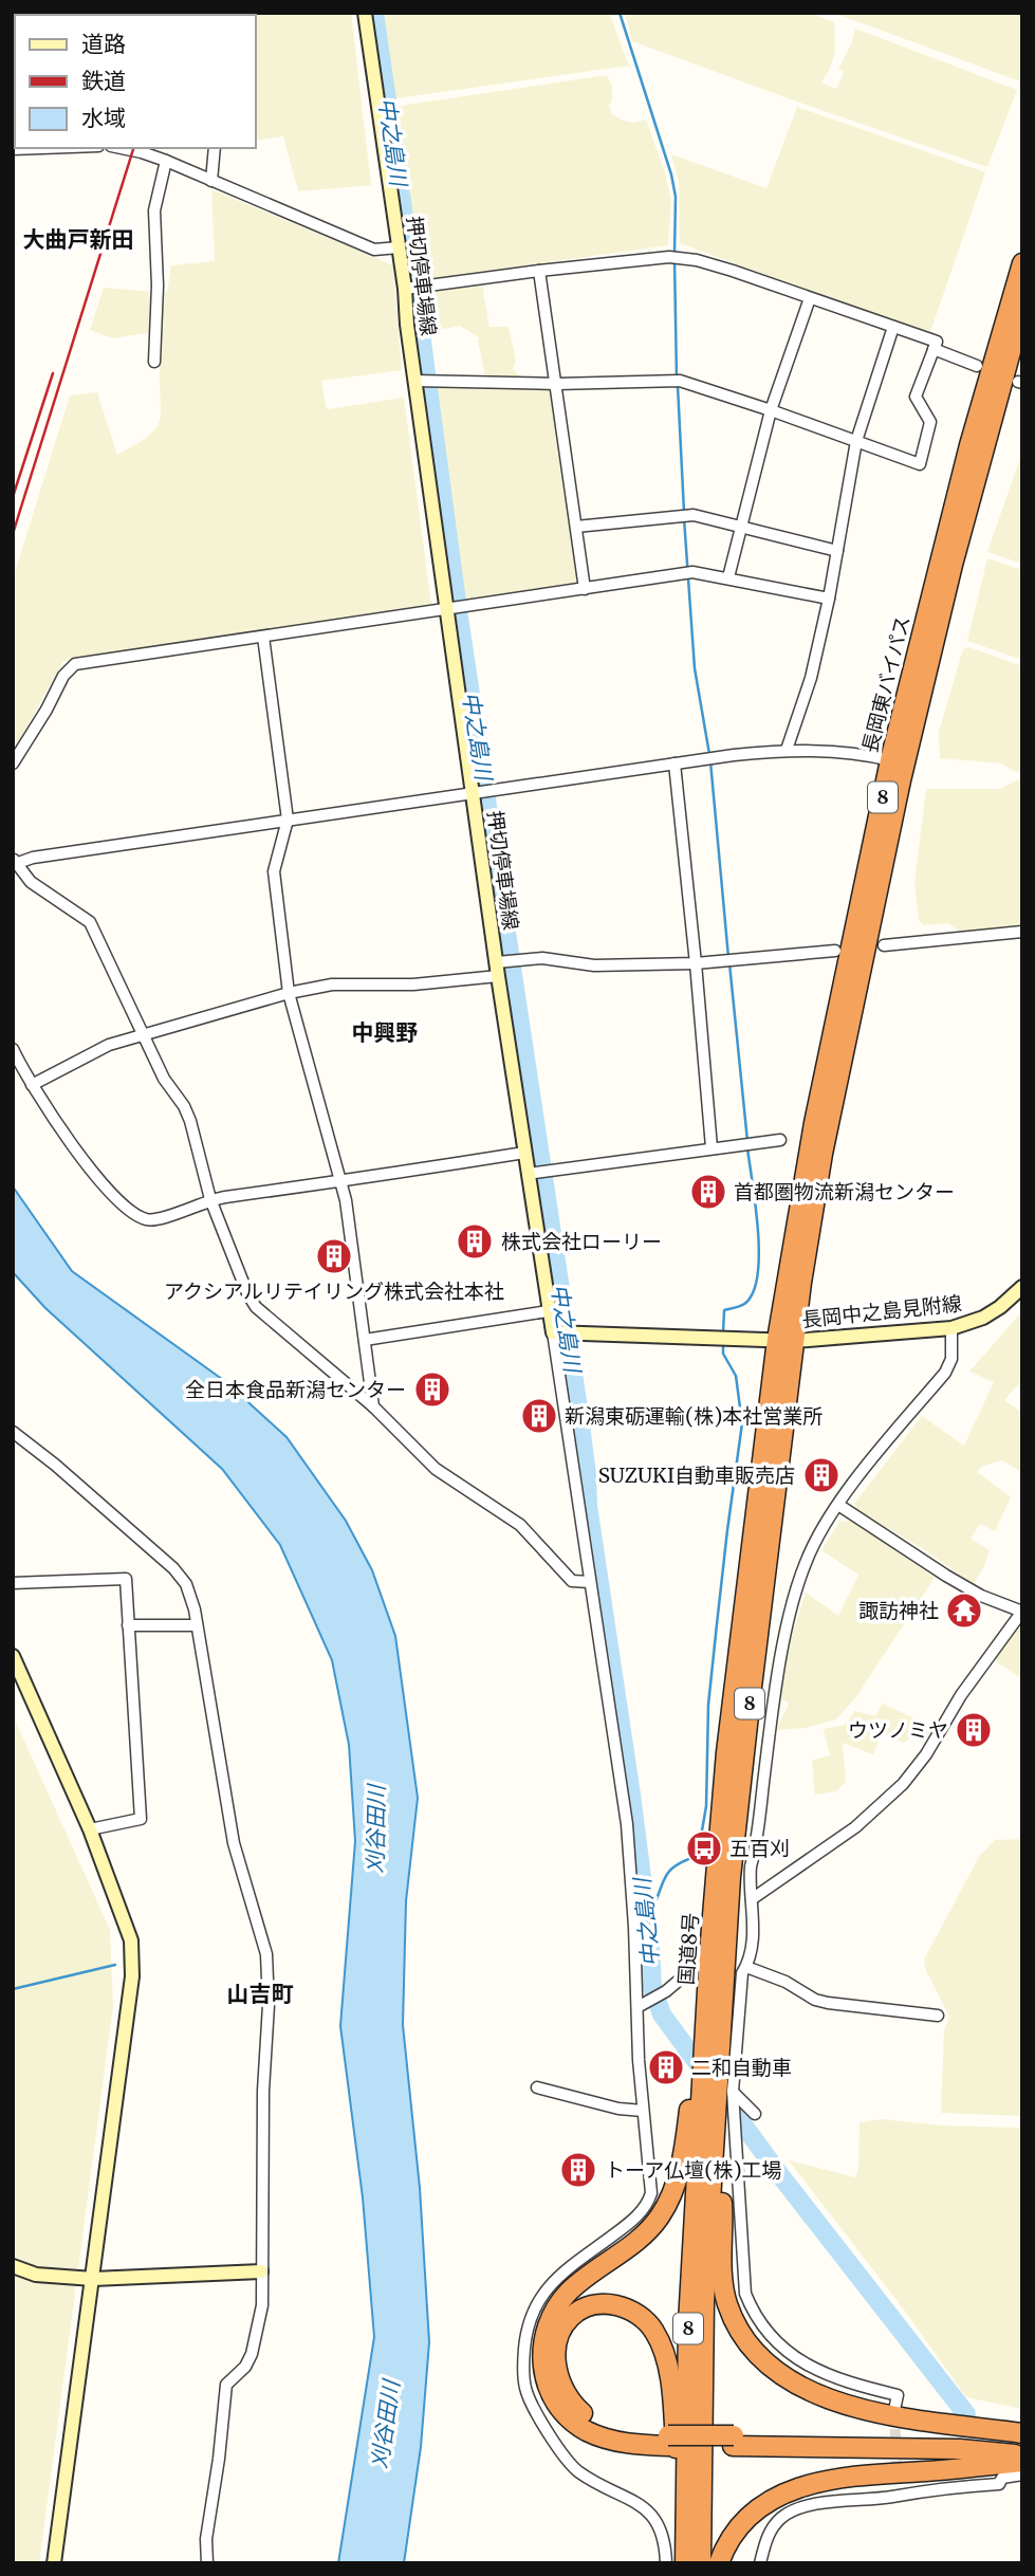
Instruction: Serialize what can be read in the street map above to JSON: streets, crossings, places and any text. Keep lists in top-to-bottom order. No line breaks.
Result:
{"streets":{"highway":["長岡東バイパス","8","国道8号"],"main road":["押切停車場線","長岡中之島見附線"]},"crossings":[["長岡東バイパス","長岡中之島見附線"],["長岡東バイパス","国道8号"],["長岡中之島見附線","国道8号"]],"districts":["大曲戸新田","中興野","山吉町"],"water":["中之島川","刈谷田川"],"places":{"building":["首都圏物流新潟センター","株式会社ローリー","アクシアルリテイリング株式会社本社","全日本食品新潟センター","新潟東砺運輸(株)本社営業所","SUZUKI自動車販売店","ウツノミヤ","二和自動車","トーア仏壇(株)工場"],"temple":["諏訪神社"],"bus stop":["五百刈"]},"legend":["道路","鉄道","水域"]}
